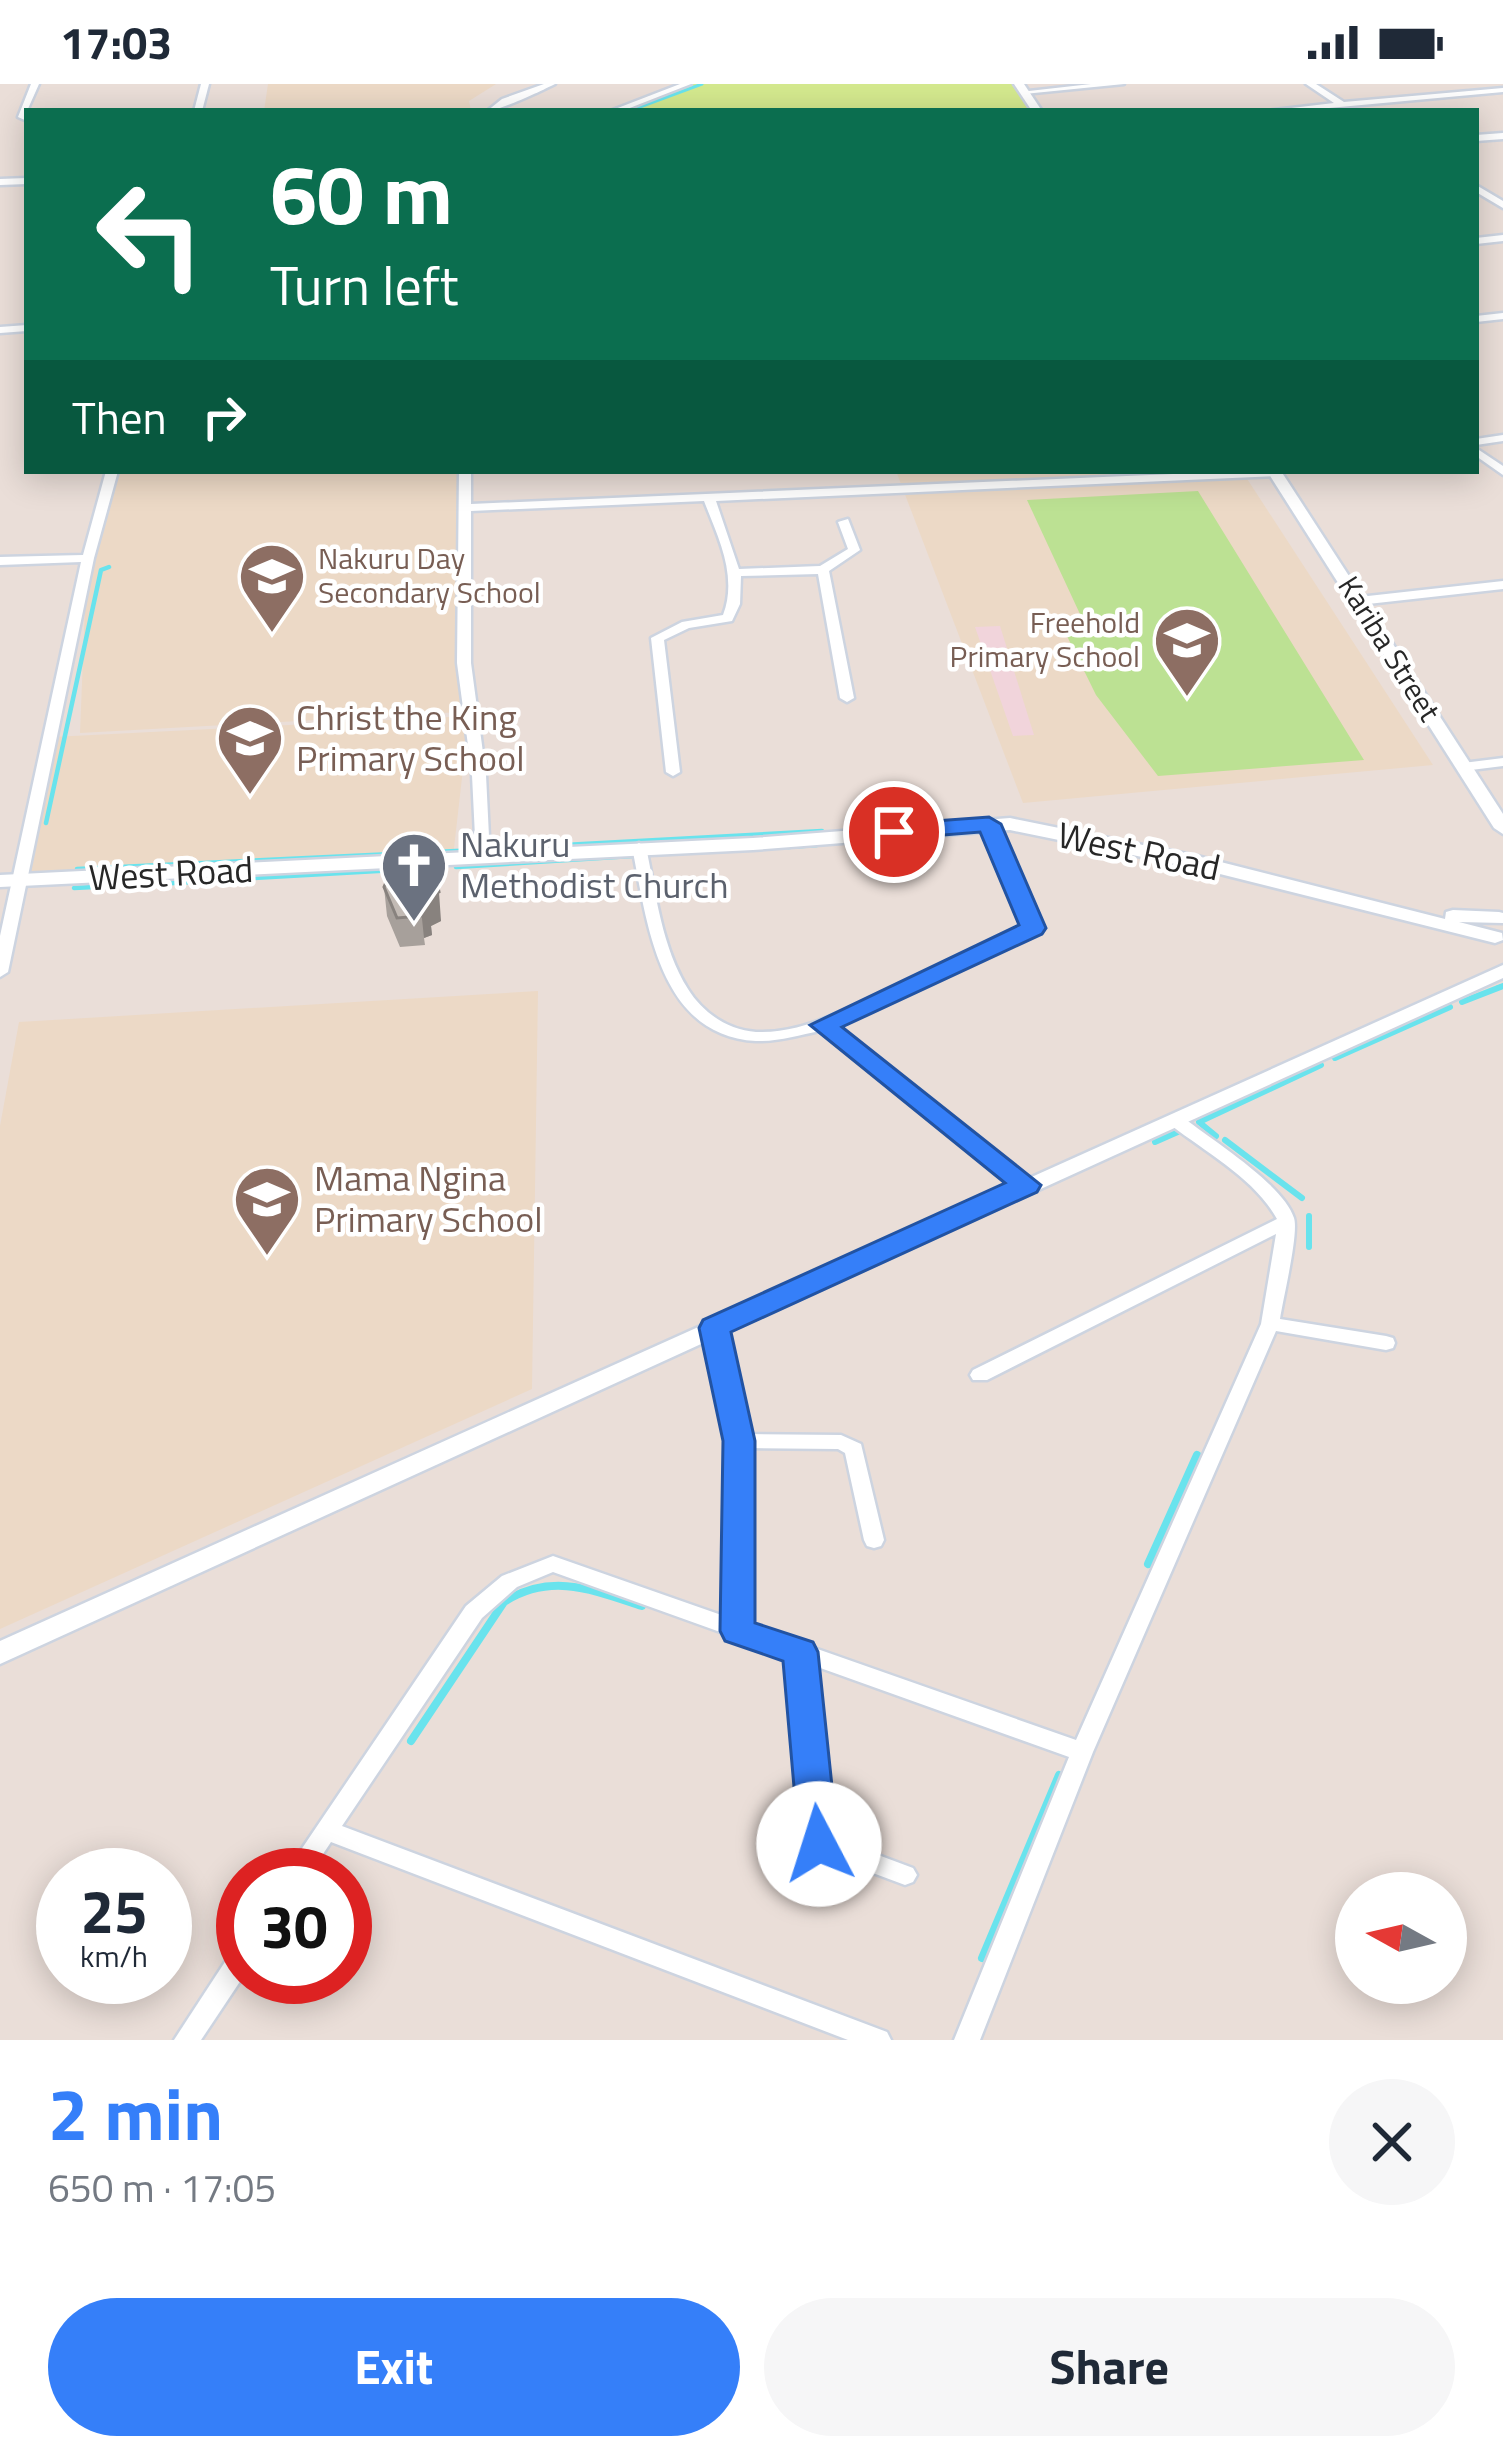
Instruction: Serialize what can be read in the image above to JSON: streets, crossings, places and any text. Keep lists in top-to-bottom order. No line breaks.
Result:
{"streets":{"street":["Kariba Street","West Road"]},"places":{"school or university":["Nakuru Day Secondary School","Freehold Primary School","Christ the King Primary School","Mama Ngina Primary School"],"church":["Nakuru Methodist Church"]},"north":"left","page":{"status":"17:03","turn":["60 m","Turn left"],"then":"Then","speed":"25 km/h","limit":"30","heading":["2 min","650 m · 17:05"],"buttons":["Exit","Share"]}}
